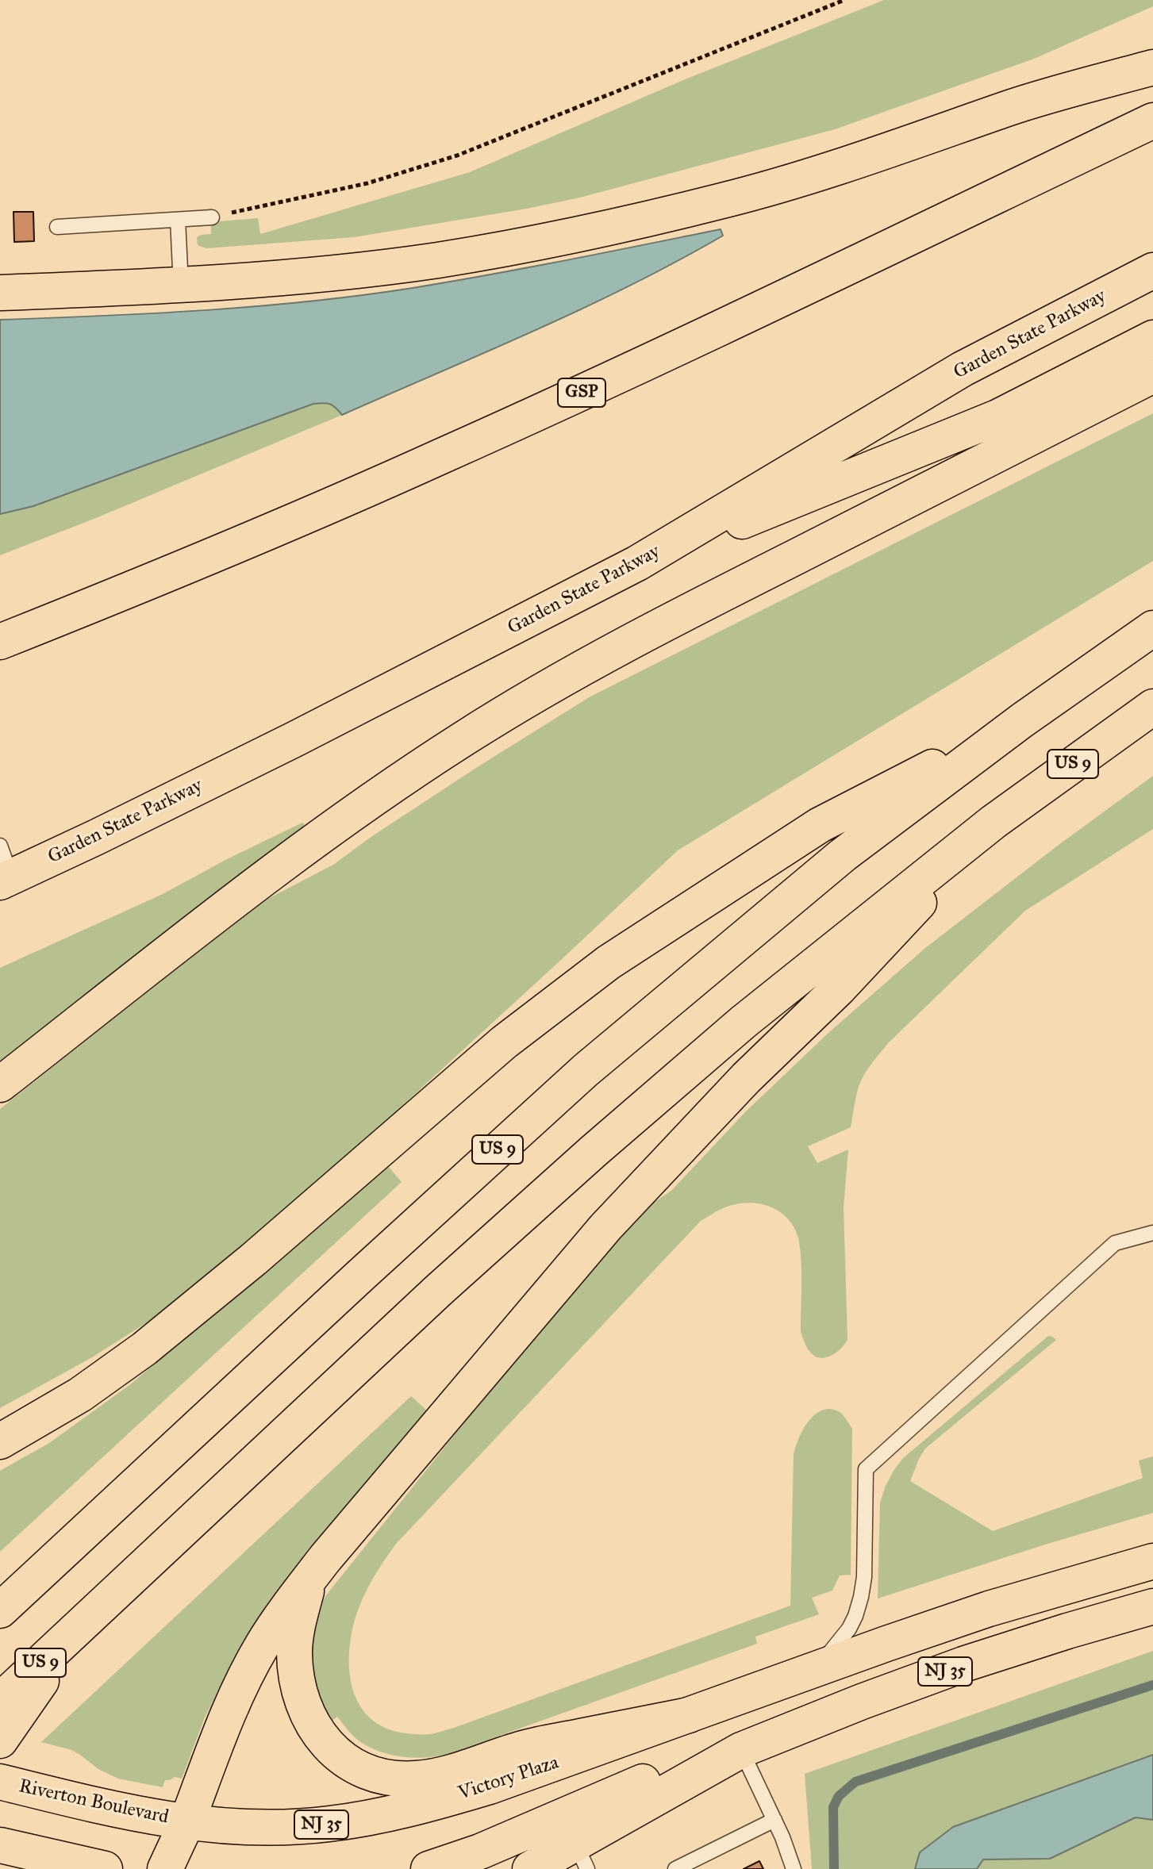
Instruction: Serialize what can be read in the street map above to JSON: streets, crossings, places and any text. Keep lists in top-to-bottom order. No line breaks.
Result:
{"streets":{"main road":["Garden State Parkway","GSP","US 9","NJ 35","Victory Plaza","Riverton Boulevard"]},"crossings":[["NJ 35","Victory Plaza"],["Victory Plaza","Riverton Boulevard"]]}
